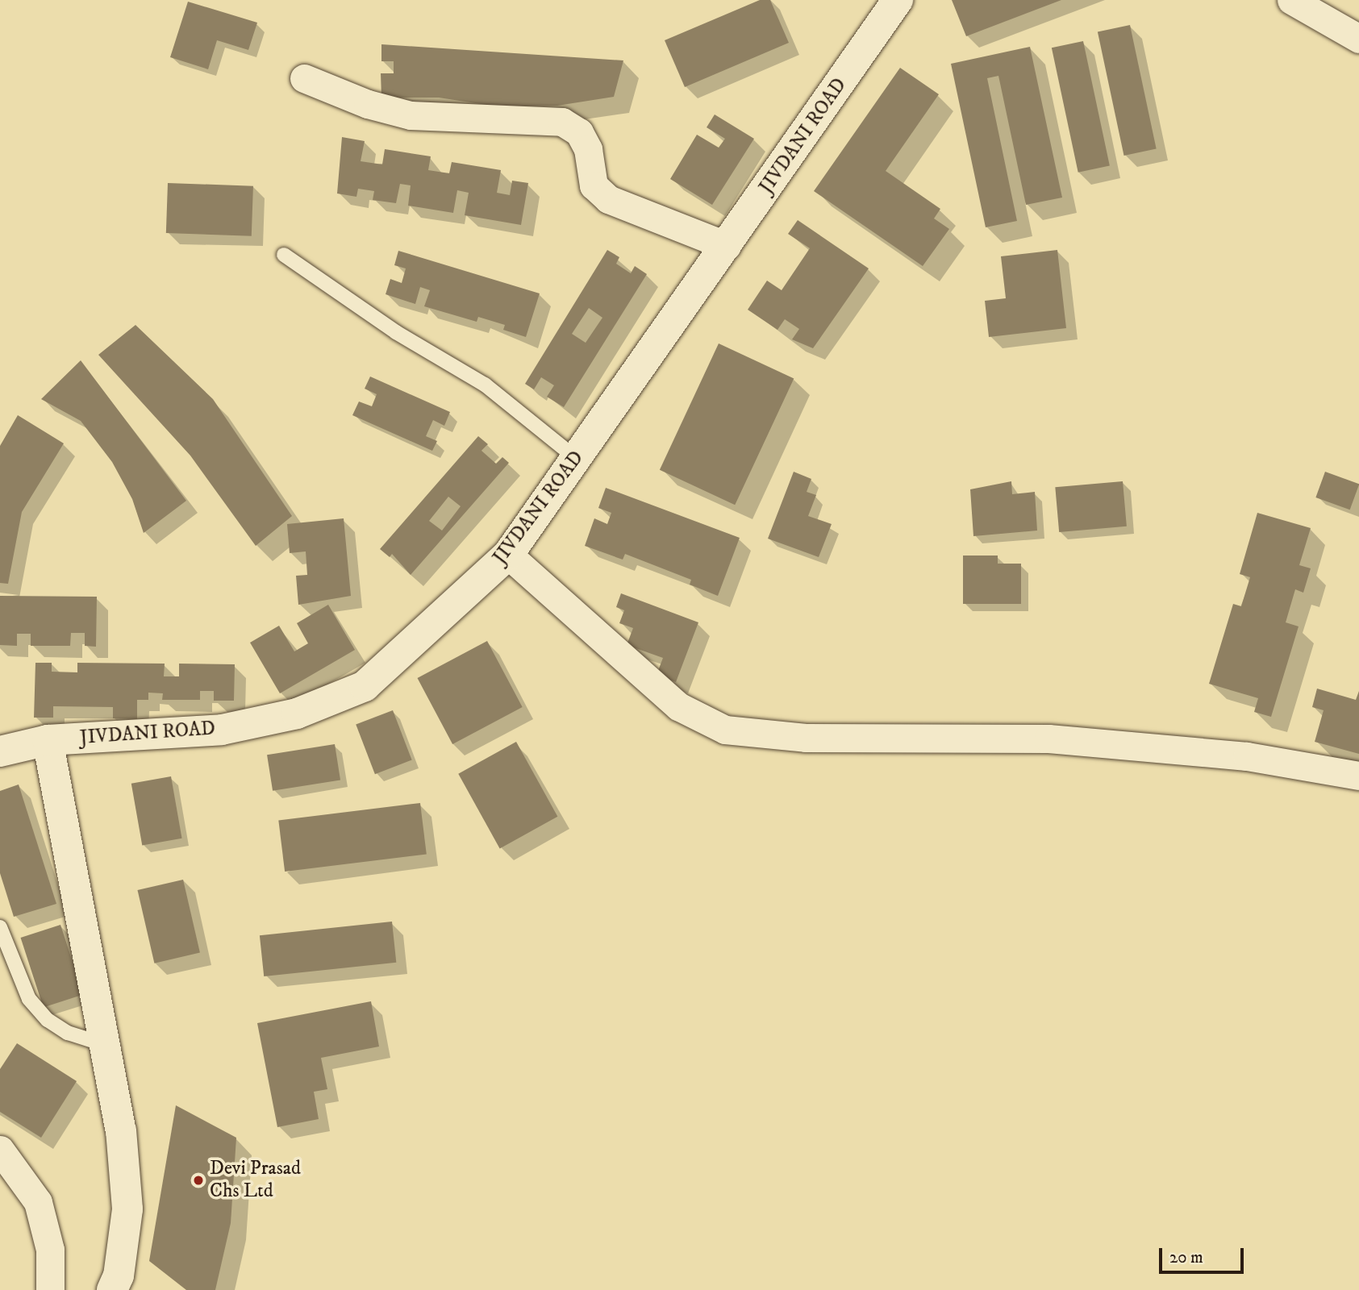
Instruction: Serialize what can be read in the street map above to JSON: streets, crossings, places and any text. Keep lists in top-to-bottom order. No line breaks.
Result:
{"streets":{"street":["JIVDANI ROAD"]},"places":["Devi Prasad Chs Ltd"],"scale_bar":"20 m"}
